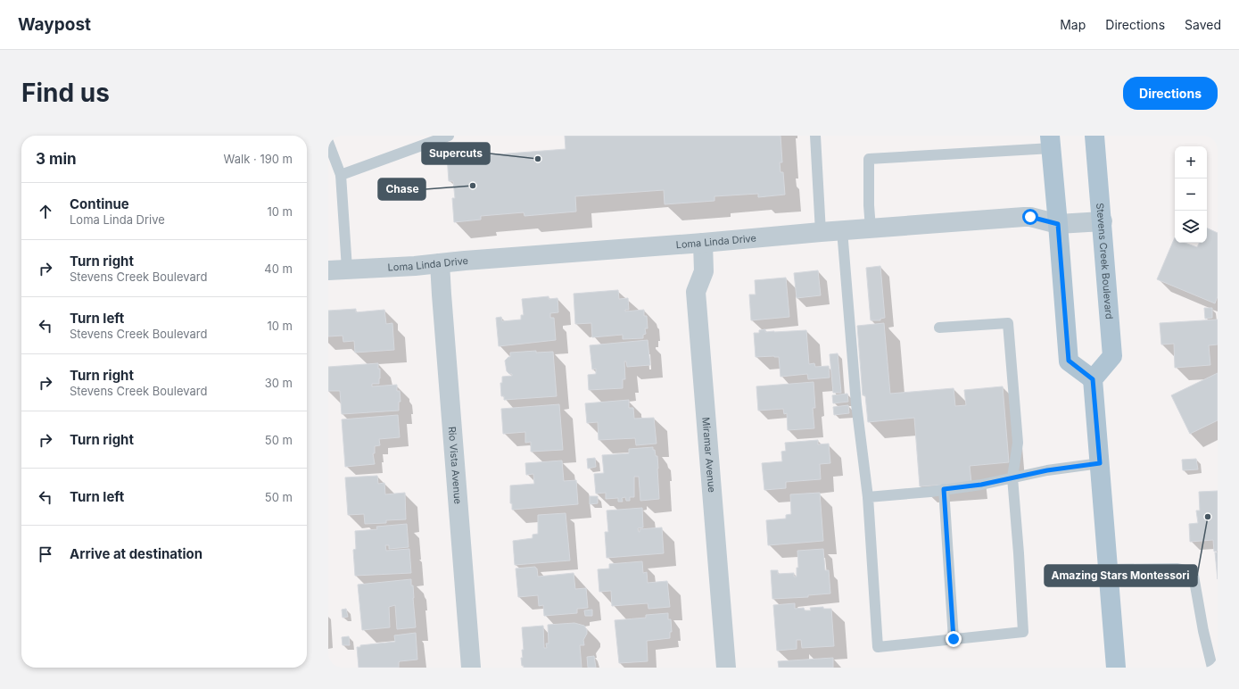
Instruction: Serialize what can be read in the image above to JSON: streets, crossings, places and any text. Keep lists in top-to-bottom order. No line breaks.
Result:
{"streets":{"main road":["Stevens Creek Boulevard"],"street":["Loma Linda Drive","Miramar Avenue","Rio Vista Avenue"]},"crossings":[["Loma Linda Drive","Stevens Creek Boulevard"],["Loma Linda Drive","Miramar Avenue"],["Loma Linda Drive","Rio Vista Avenue"]],"places":["Supercuts","Chase","Amazing Stars Montessori"],"page":{"header":"Waypost","nav":["Map","Directions","Saved"],"buttons":"Directions","title":"Find us","heading":["3 min","Walk · 190 m"],"map_buttons":["+","−"],"list":[["Continue","Loma Linda Drive","10 m"],["Turn right","Stevens Creek Boulevard","40 m"],["Turn left","Stevens Creek Boulevard","10 m"],["Turn right","Stevens Creek Boulevard","30 m"],["Turn right","50 m"],["Turn left","50 m"],"Arrive at destination"]}}
